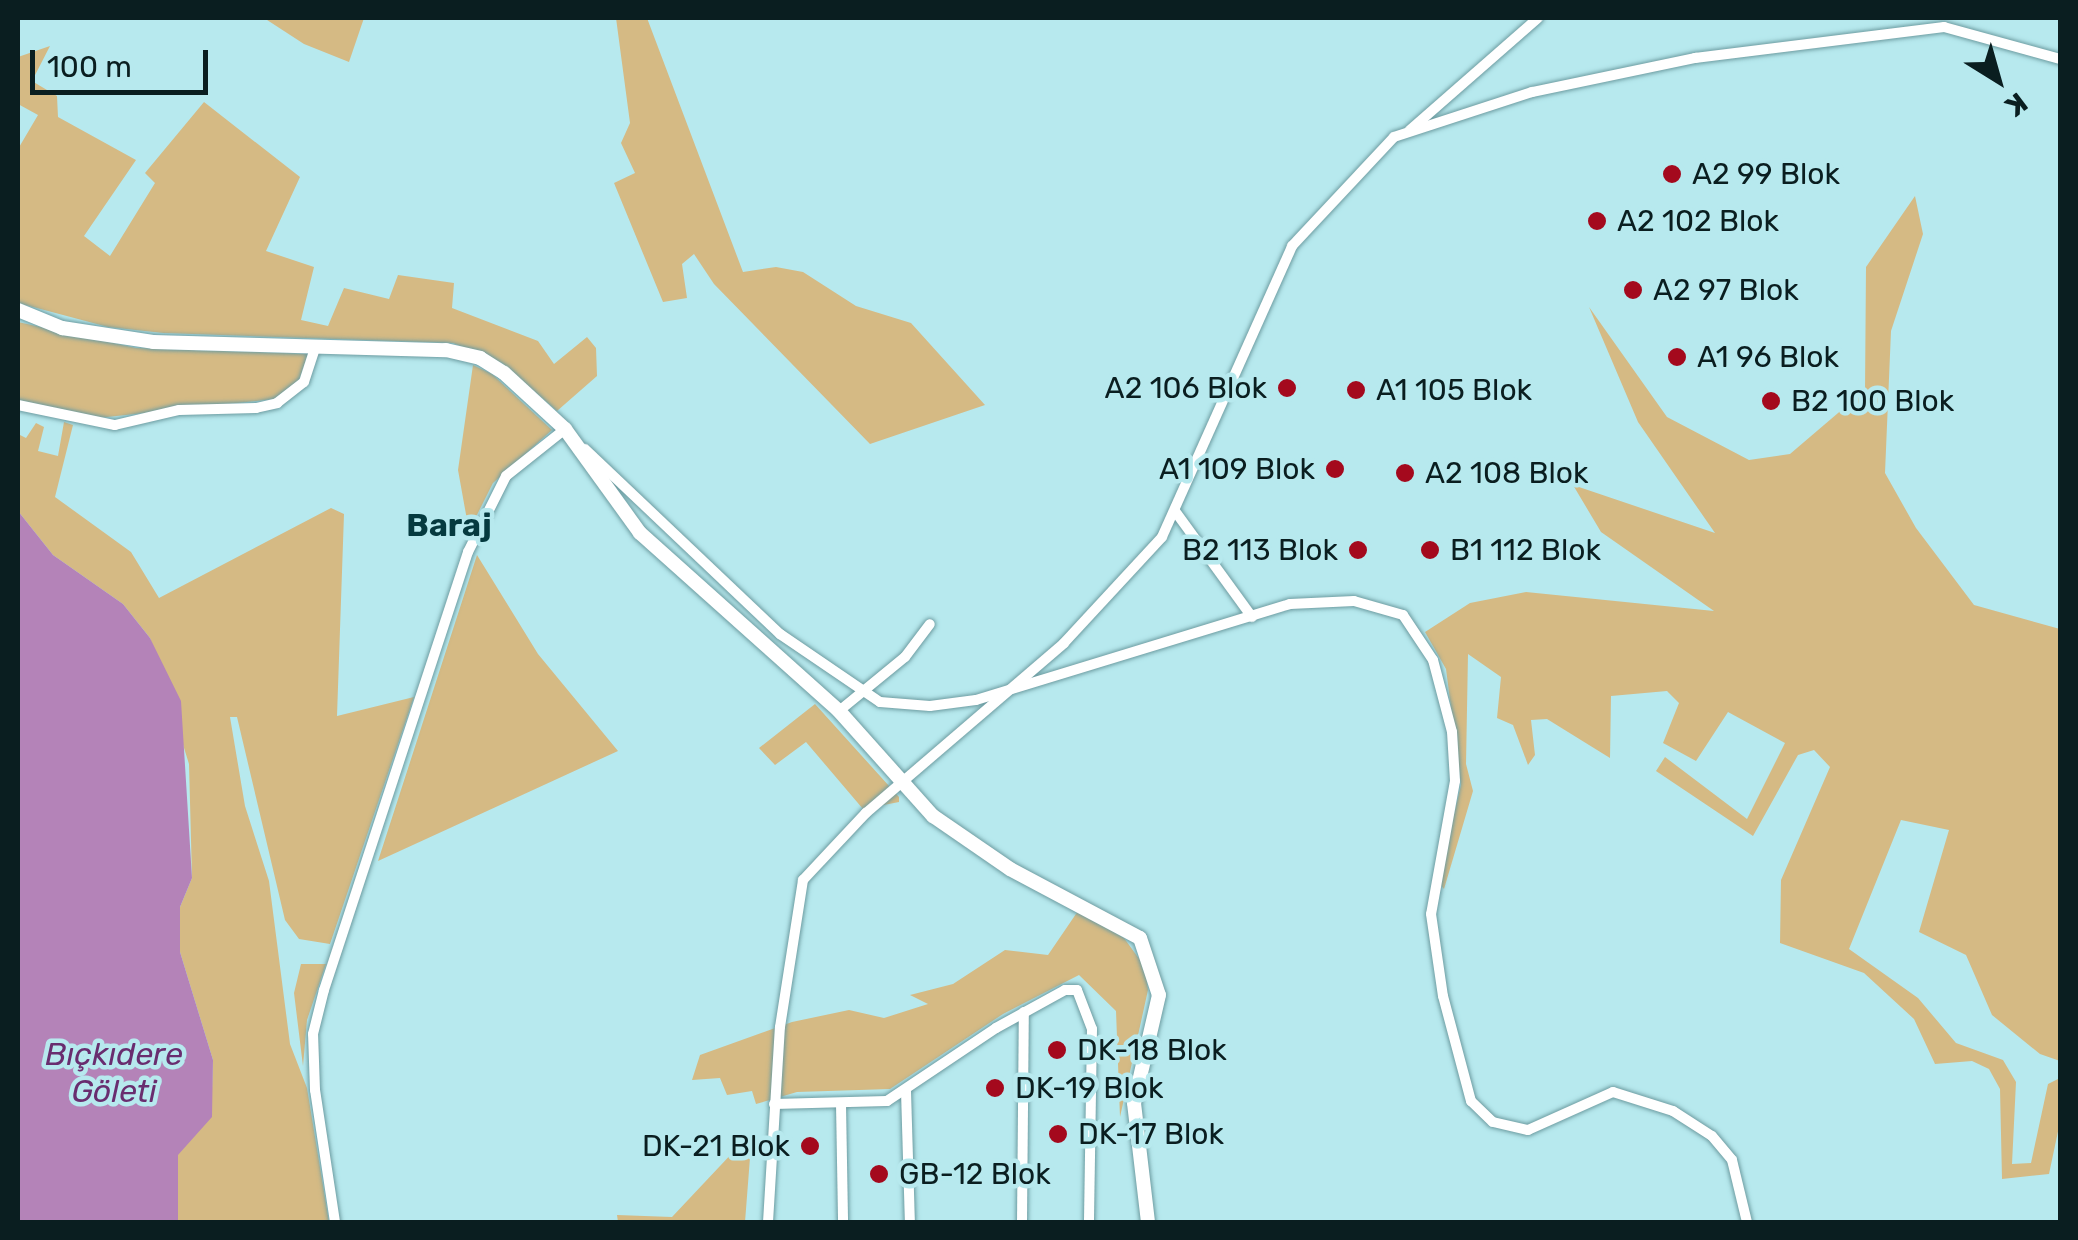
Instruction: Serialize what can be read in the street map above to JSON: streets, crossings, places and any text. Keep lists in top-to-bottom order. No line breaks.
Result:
{"districts":["Baraj"],"water":["Bıçkıdere Göleti"],"places":["A2 99 Blok","A2 102 Blok","A2 97 Blok","A1 96 Blok","A2 106 Blok","A1 105 Blok","B2 100 Blok","A1 109 Blok","A2 108 Blok","B2 113 Blok","B1 112 Blok","DK-18 Blok","DK-19 Blok","DK-17 Blok","DK-21 Blok","GB-12 Blok"],"scale_bar":"100 m","north":"bottom right"}
